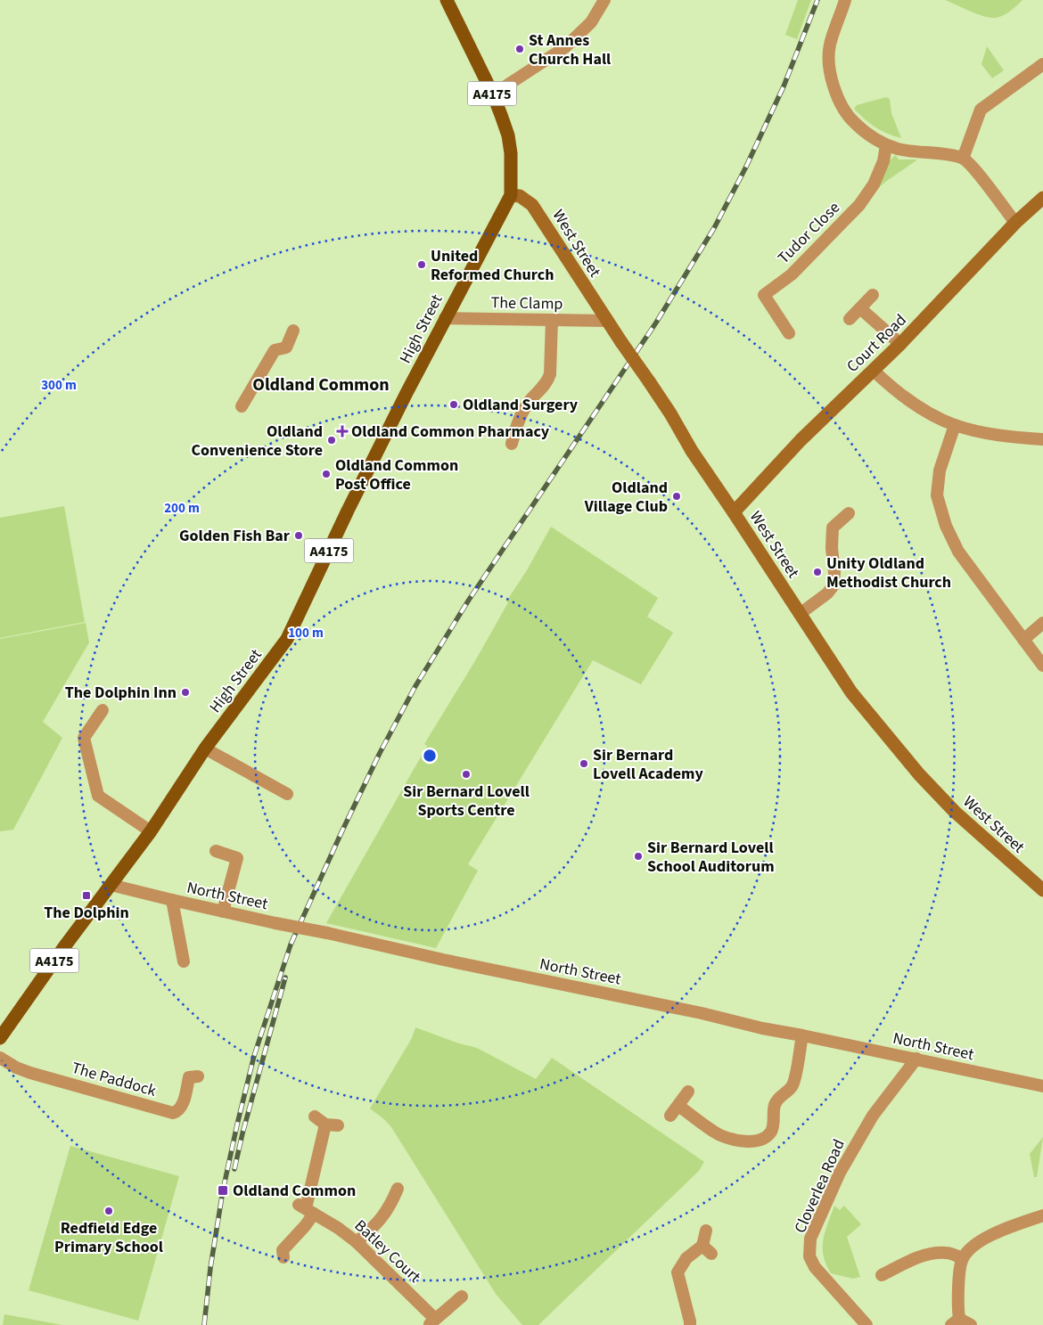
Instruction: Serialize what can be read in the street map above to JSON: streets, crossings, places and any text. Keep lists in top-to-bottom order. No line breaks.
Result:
{"streets":{"main road":["A4175","High Street"],"street":["Tudor Close","West Street","The Clamp","Court Road","North Street","The Paddock","Cloverlea Road","Batley Court"]},"crossings":[["A4175","West Street"],["A4175","High Street"],["West Street","The Clamp"],["West Street","High Street"],["West Street","Court Road"],["The Clamp","High Street"],["High Street","North Street"],["North Street","Cloverlea Road"]],"districts":["Oldland Common"],"places":{"other":["St Annes Church Hall","United Reformed Church","Oldland Surgery","Oldland Convenience Store","Oldland Common Post Office","Oldland Village Club","Golden Fish Bar","Unity Oldland Methodist Church","The Dolphin Inn","Sir Bernard Lovell Academy","Sir Bernard Lovell Sports Centre","Sir Bernard Lovell School Auditorum","Redfield Edge Primary School"],"health":["Oldland Common Pharmacy"],"transit":["The Dolphin","Oldland Common"]},"rings":["300 m","200 m","100 m"]}
